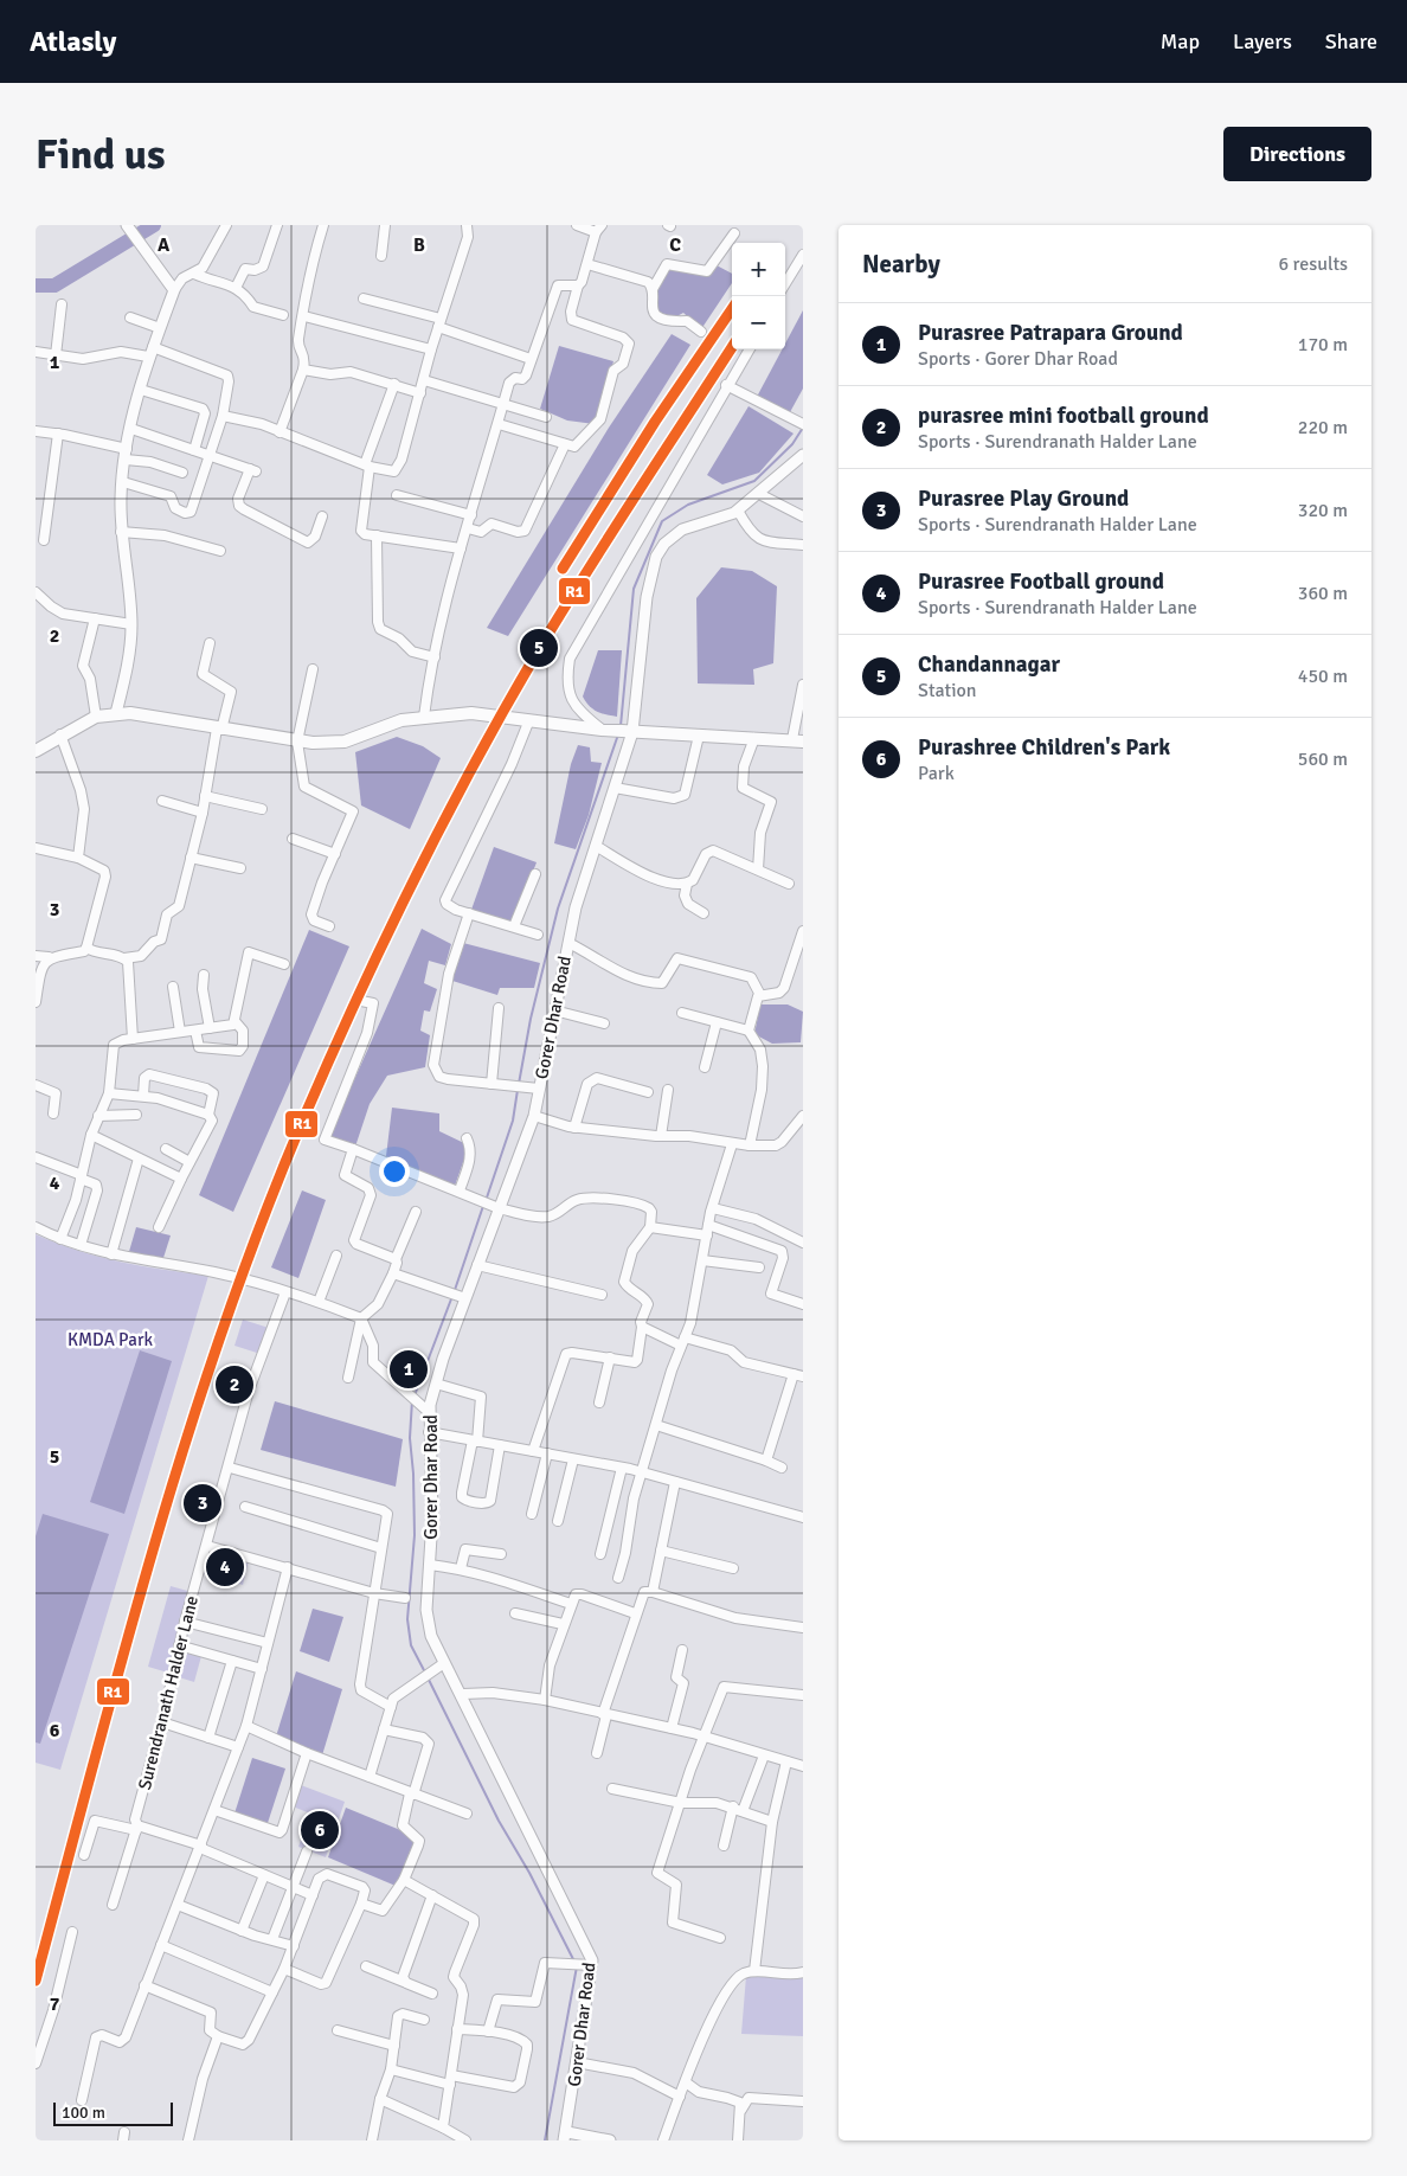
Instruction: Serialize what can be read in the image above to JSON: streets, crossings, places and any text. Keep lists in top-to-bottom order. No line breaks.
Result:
{"streets":{"street":["Gorer Dhar Road","Surendranath Halder Lane"]},"parks":["KMDA Park"],"lines":["transit line R1"],"scale_bar":"100 m","page":{"header":"Atlasly","nav":["Map","Layers","Share"],"buttons":"Directions","title":"Find us","heading":["Nearby","6 results"],"map_buttons":["+","−"],"list":[{"mark":"1","name":"Purasree Patrapara Ground","note":"Sports · Gorer Dhar Road","value":"170 m"},{"mark":"2","name":"purasree mini football ground","note":"Sports · Surendranath Halder Lane","value":"220 m"},{"mark":"3","name":"Purasree Play Ground","note":"Sports · Surendranath Halder Lane","value":"320 m"},{"mark":"4","name":"Purasree Football ground","note":"Sports · Surendranath Halder Lane","value":"360 m"},{"mark":"5","name":"Chandannagar","note":"Station","value":"450 m"},{"mark":"6","name":"Purashree Children's Park","note":"Park","value":"560 m"}],"pins":["5","1","2","3","4","6"],"scale":"100 m"},"grid":{"columns":["A","B","C"],"rows":["1","2","3","4","5","6","7"]}}
